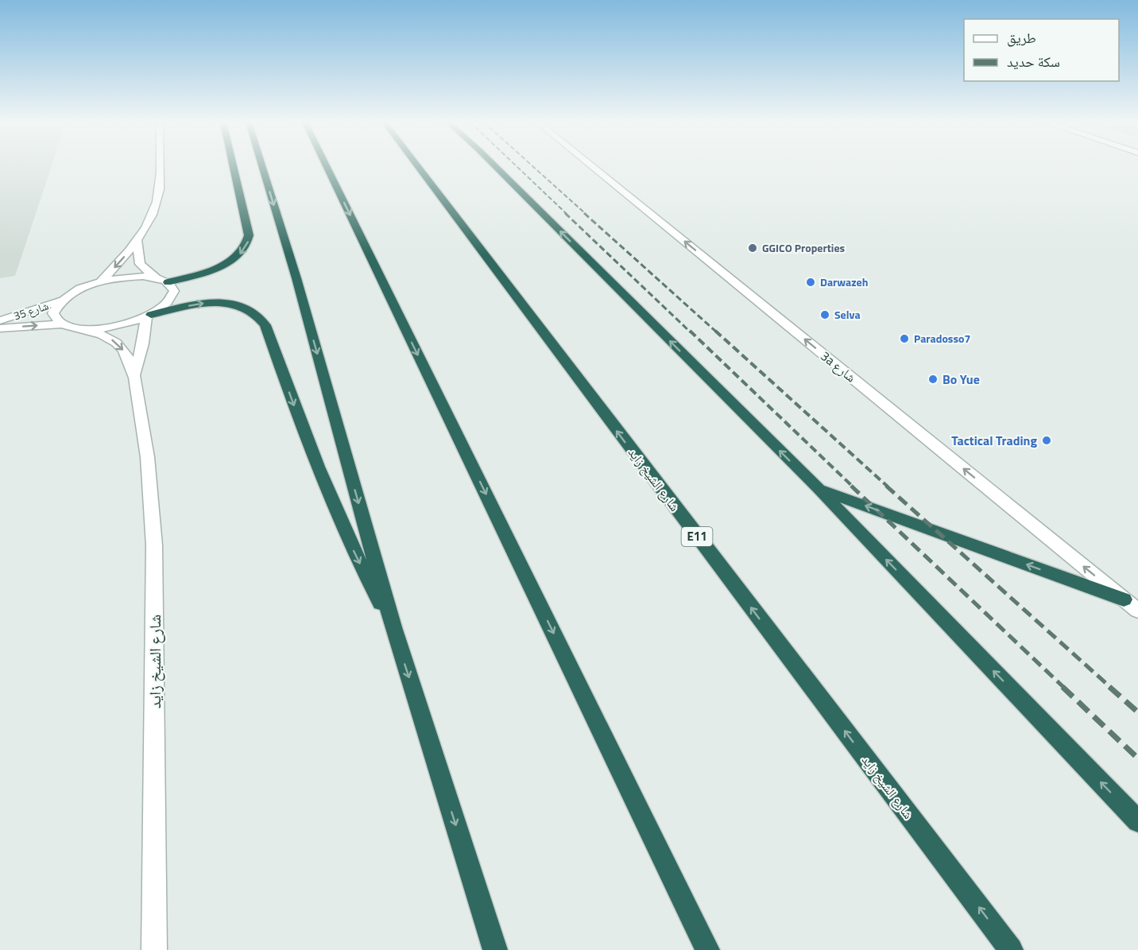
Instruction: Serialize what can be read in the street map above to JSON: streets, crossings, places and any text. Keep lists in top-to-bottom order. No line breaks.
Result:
{"streets":{"highway":["شارع الشيخ زايد","E11"],"street":["شارع 35","3a شارع"]},"one_way":["3a شارع"],"places":["GGICO Properties","Darwazeh","Selva","Paradosso7","Bo Yue","Tactical Trading"],"legend":["طريق","سكة حديد"]}
